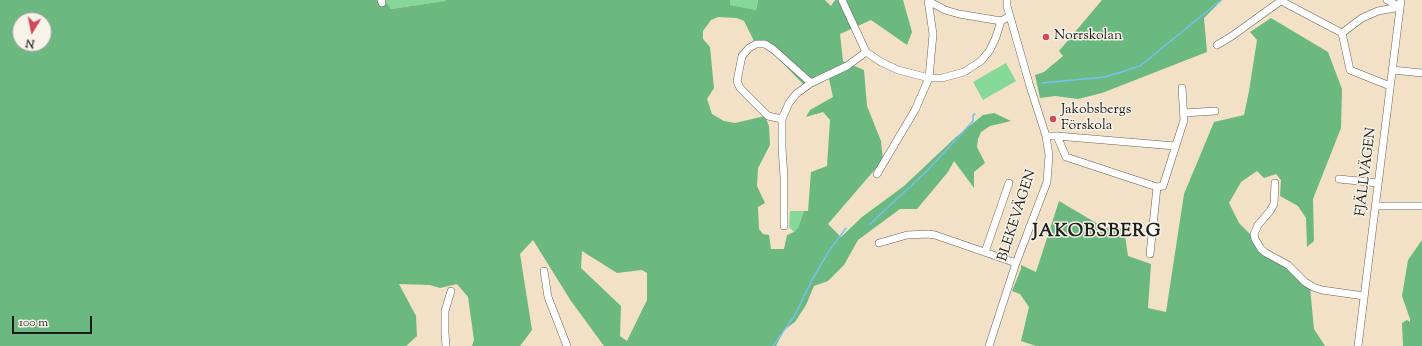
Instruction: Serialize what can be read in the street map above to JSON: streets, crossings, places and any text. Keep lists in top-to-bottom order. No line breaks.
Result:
{"streets":{"street":["FJÄLLVÄGEN","BLEKEVÄGEN"]},"districts":["JAKOBSBERG"],"places":["Norrskolan","Jakobsbergs Förskola"],"scale_bar":"100 m","north":"bottom"}
